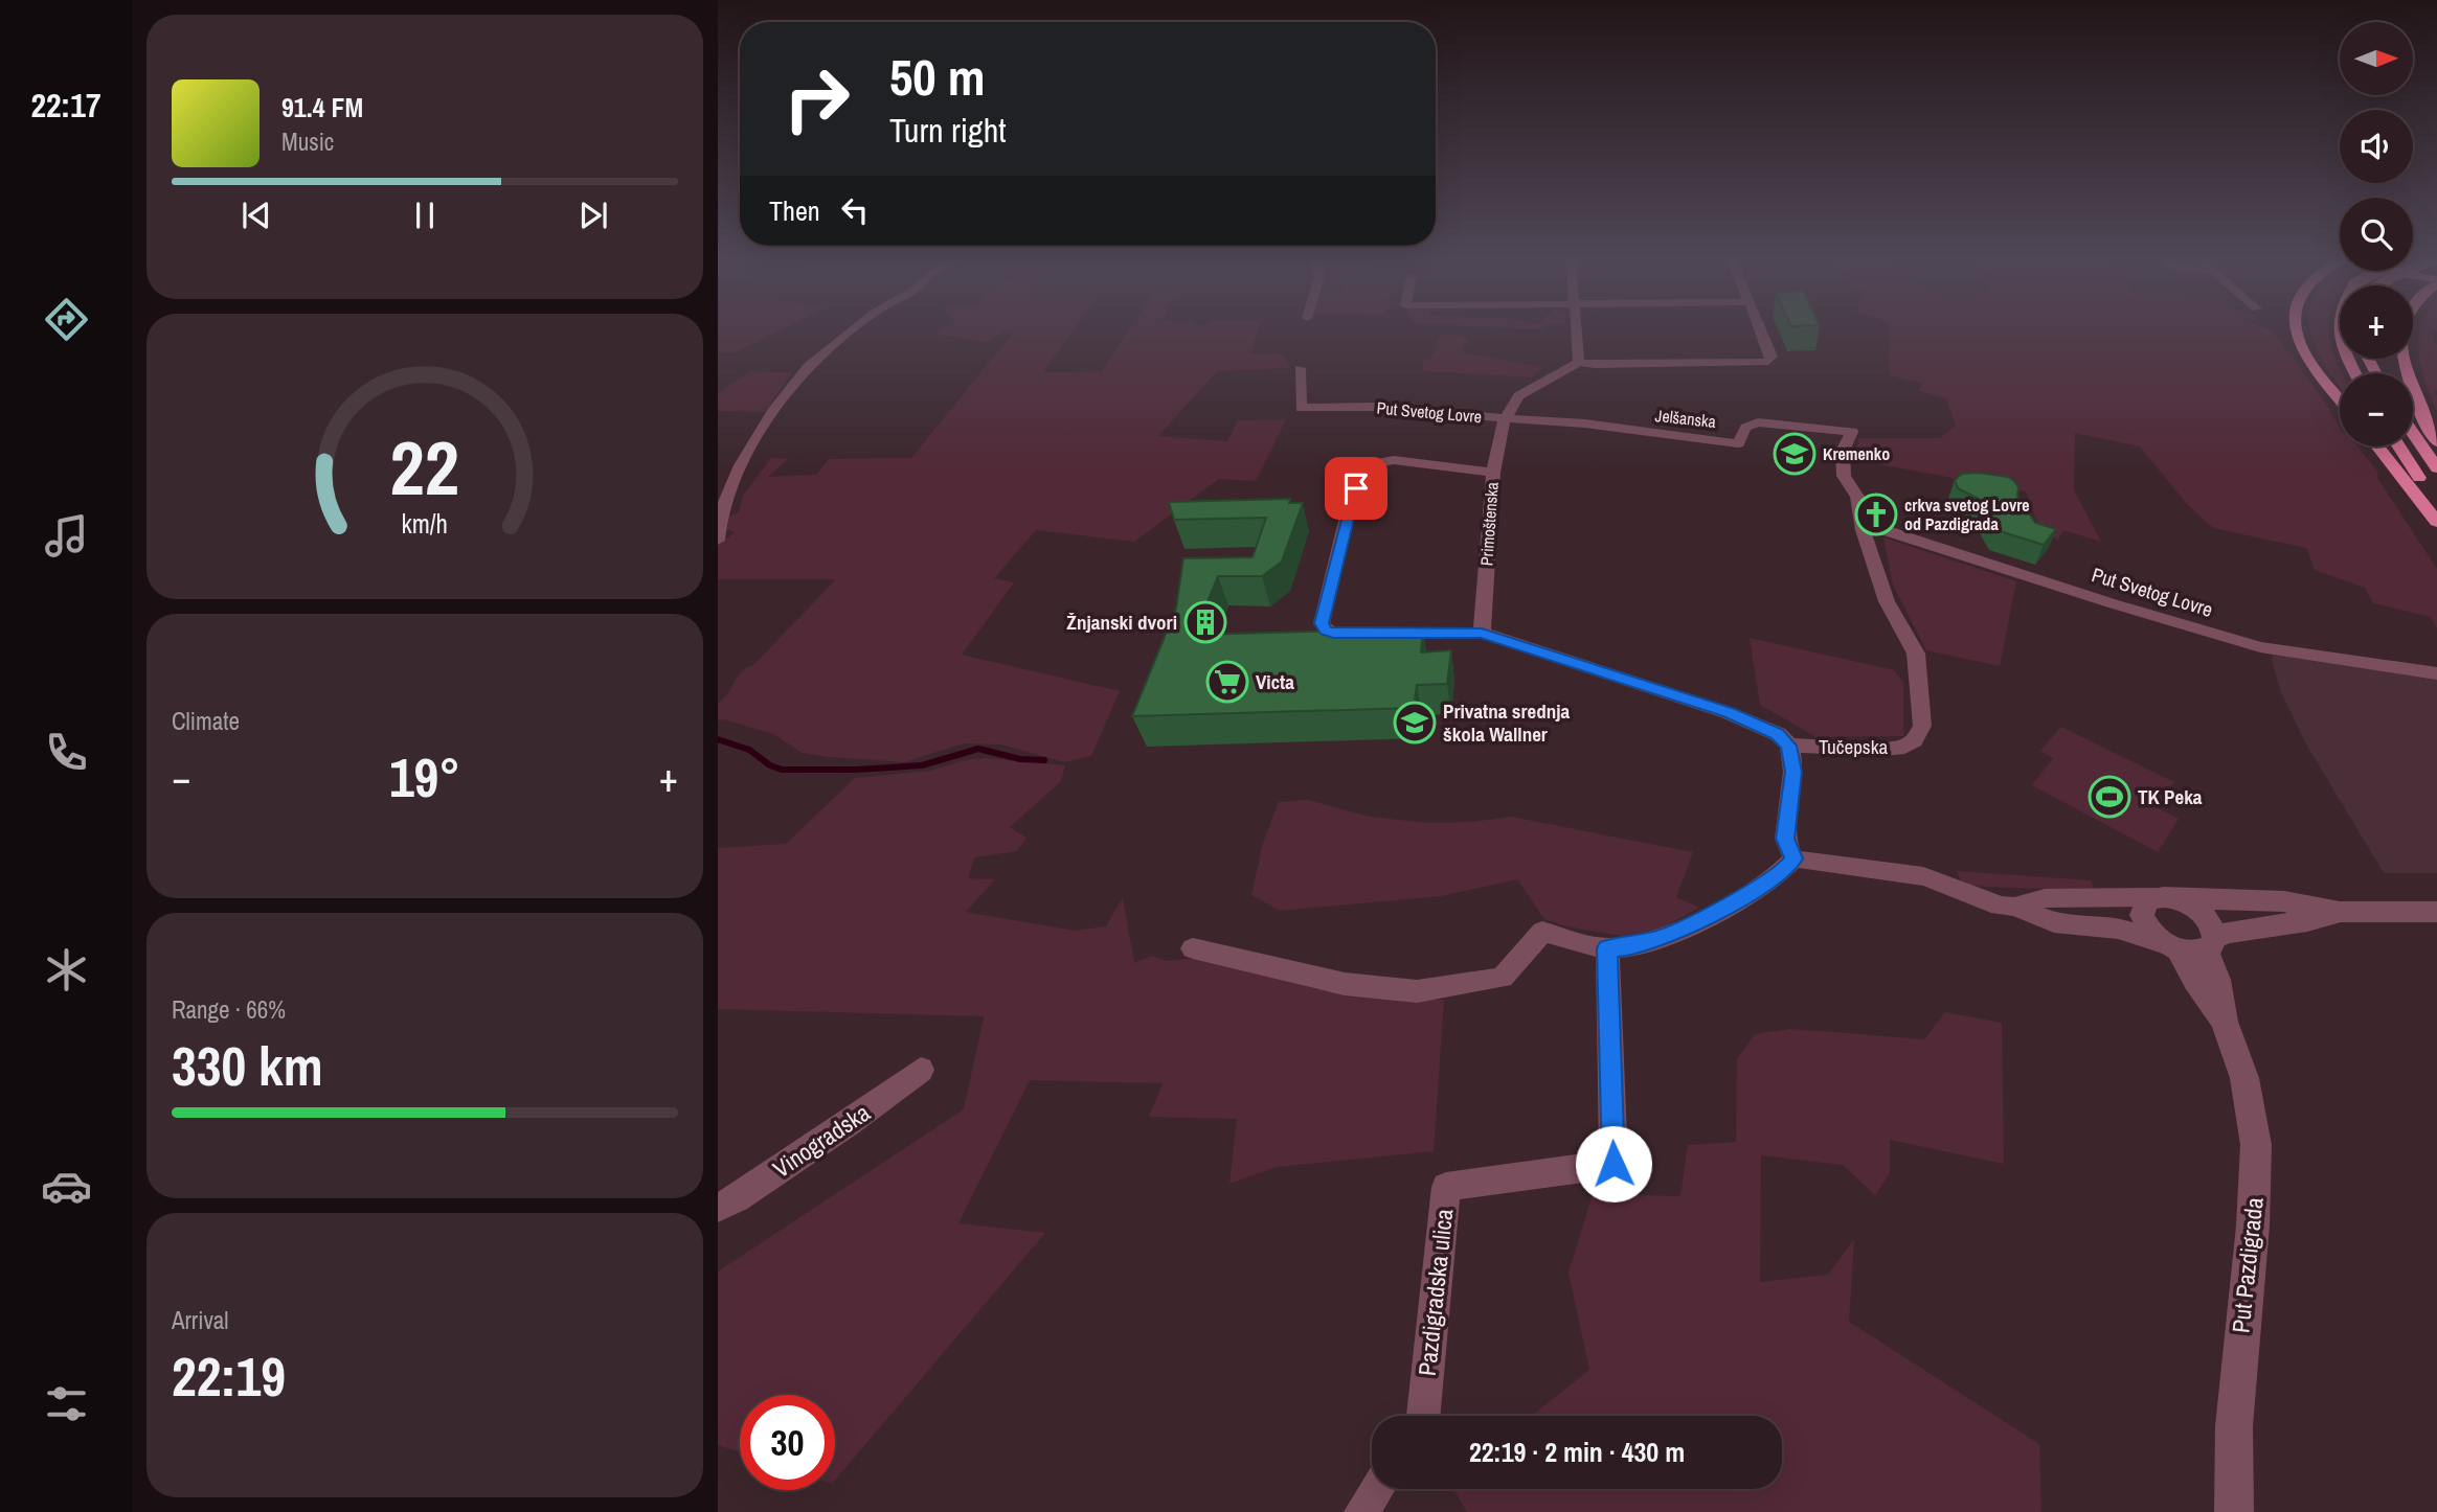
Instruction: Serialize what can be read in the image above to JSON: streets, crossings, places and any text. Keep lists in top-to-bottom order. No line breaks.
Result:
{"streets":{"street":["Put Svetog Lovre","Jelšanska","Primoštenska","Tučepska","Vinogradska","Put Pazdigrada","Pazdigradska ulica"]},"crossings":[["Put Svetog Lovre","Jelšanska"],["Put Svetog Lovre","Primoštenska"],["Put Svetog Lovre","Tučepska"],["Jelšanska","Primoštenska"],["Jelšanska","Tučepska"],["Primoštenska","Tučepska"]],"places":{"school or university":["Kremenko","Privatna srednja škola Wallner"],"church":["crkva svetog Lovre od Pazdigrada"],"building":["Žnjanski dvori"],"supermarket":["Victa"],"sports":["TK Peka"]},"north":"right","page":{"tabs":"22:17","map_buttons":["+","−"],"turn":["50 m","Turn right"],"song":["91.4 FM","Music"],"then":"Then","tile":["Climate",["Range · 66%","330 km"],["Arrival","22:19"]],"heat":["−","19°","+"],"limit":"30","trip":"22:19 · 2 min · 430 m","gauge":["22","km/h"]}}
